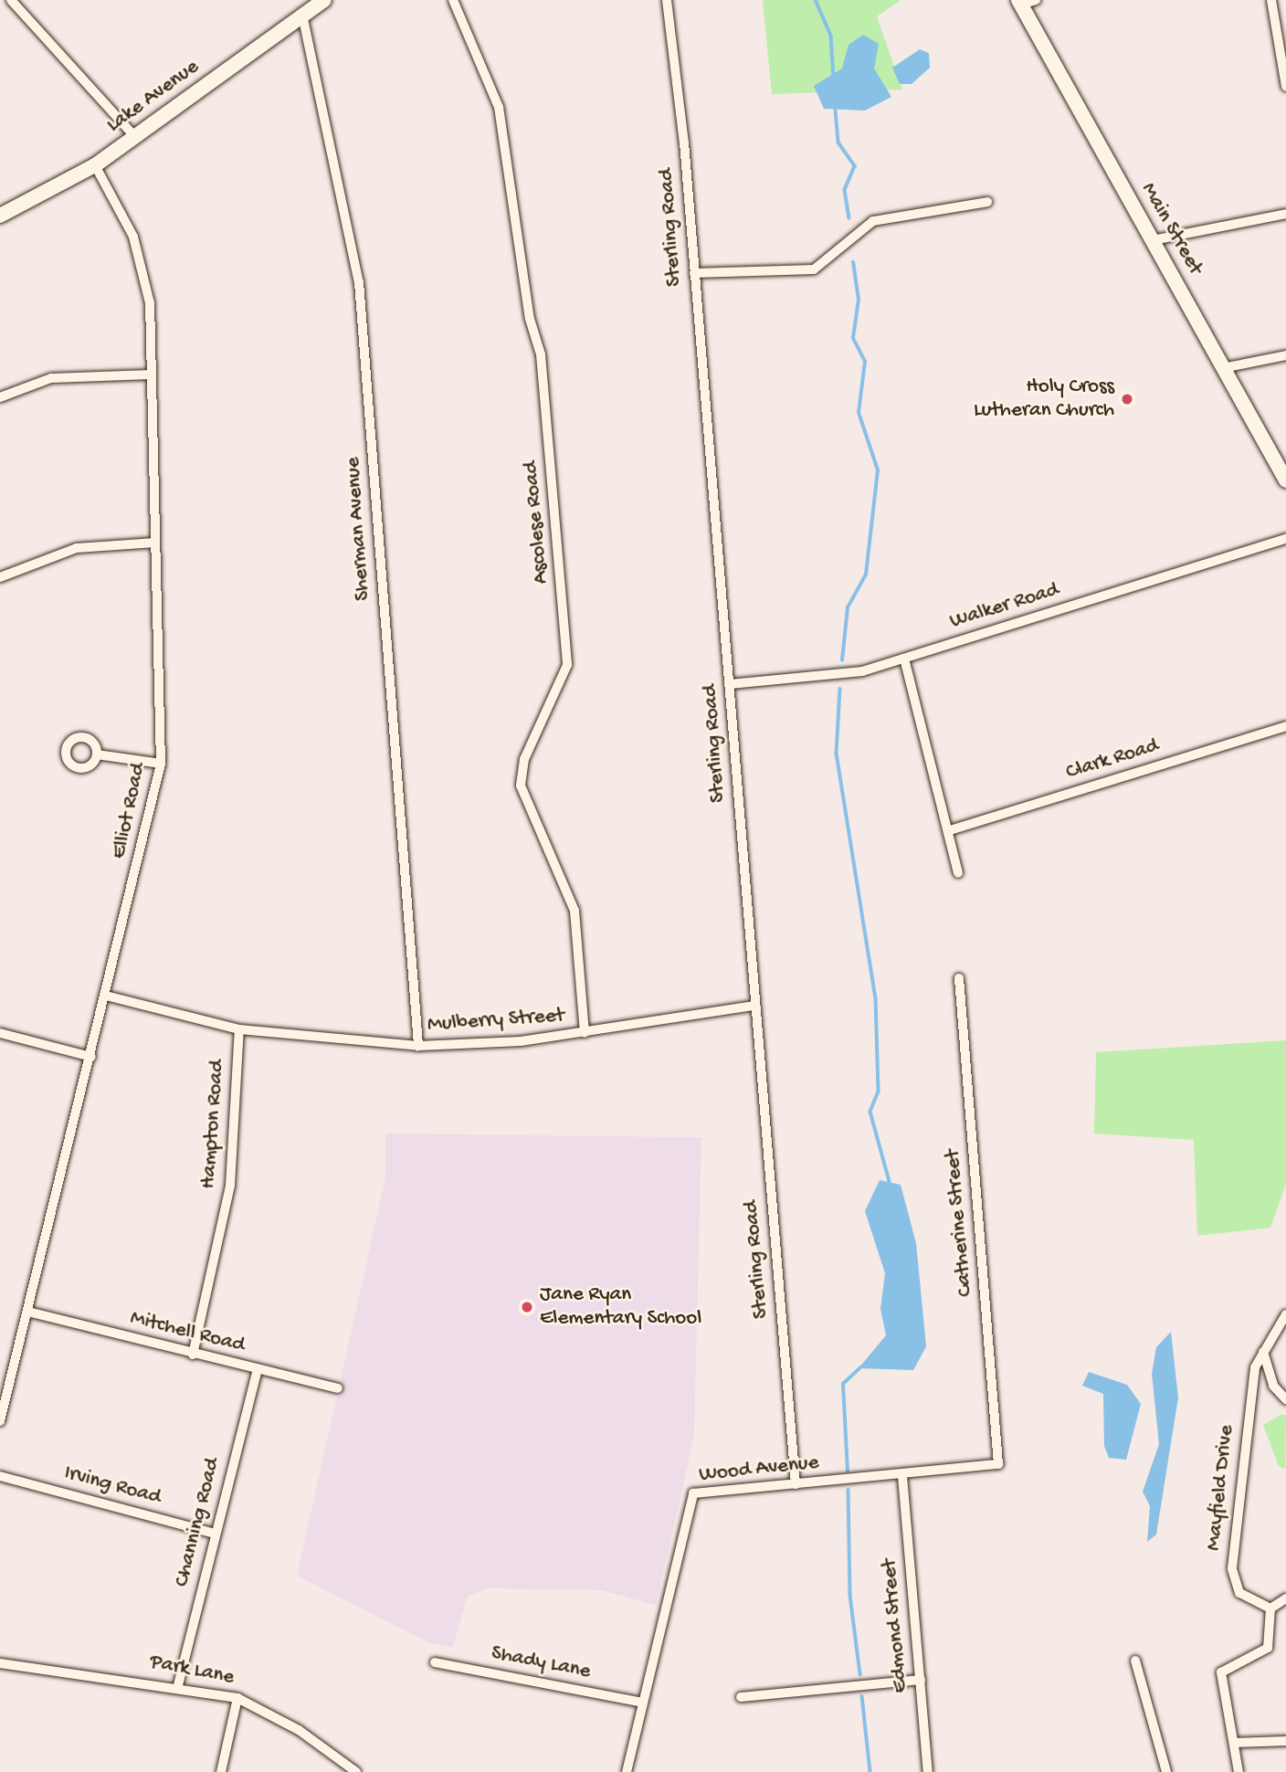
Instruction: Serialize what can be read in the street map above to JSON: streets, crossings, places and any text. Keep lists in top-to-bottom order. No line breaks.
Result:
{"streets":{"main road":["Lake Avenue","Main Street"],"street":["Sterling Road","Ascolese Road","Sherman Avenue","Walker Road","Clark Road","Elliot Road","Mulberry Street","Hampton Road","Catherine Street","Mitchell Road","Wood Avenue","Irving Road","Mayfield Drive","Channing Road","Edmond Street","Shady Lane","Park Lane"]},"crossings":[["Lake Avenue","Sherman Avenue"],["Lake Avenue","Elliot Road"],["Sterling Road","Walker Road"],["Sterling Road","Mulberry Street"],["Sterling Road","Wood Avenue"],["Ascolese Road","Mulberry Street"],["Sherman Avenue","Mulberry Street"],["Elliot Road","Mitchell Road"],["Mulberry Street","Hampton Road"],["Hampton Road","Mitchell Road"],["Catherine Street","Wood Avenue"],["Mitchell Road","Channing Road"],["Wood Avenue","Edmond Street"],["Wood Avenue","Shady Lane"],["Irving Road","Channing Road"],["Channing Road","Park Lane"]],"places":["Holy Cross Lutheran Church","Jane Ryan Elementary School"]}
